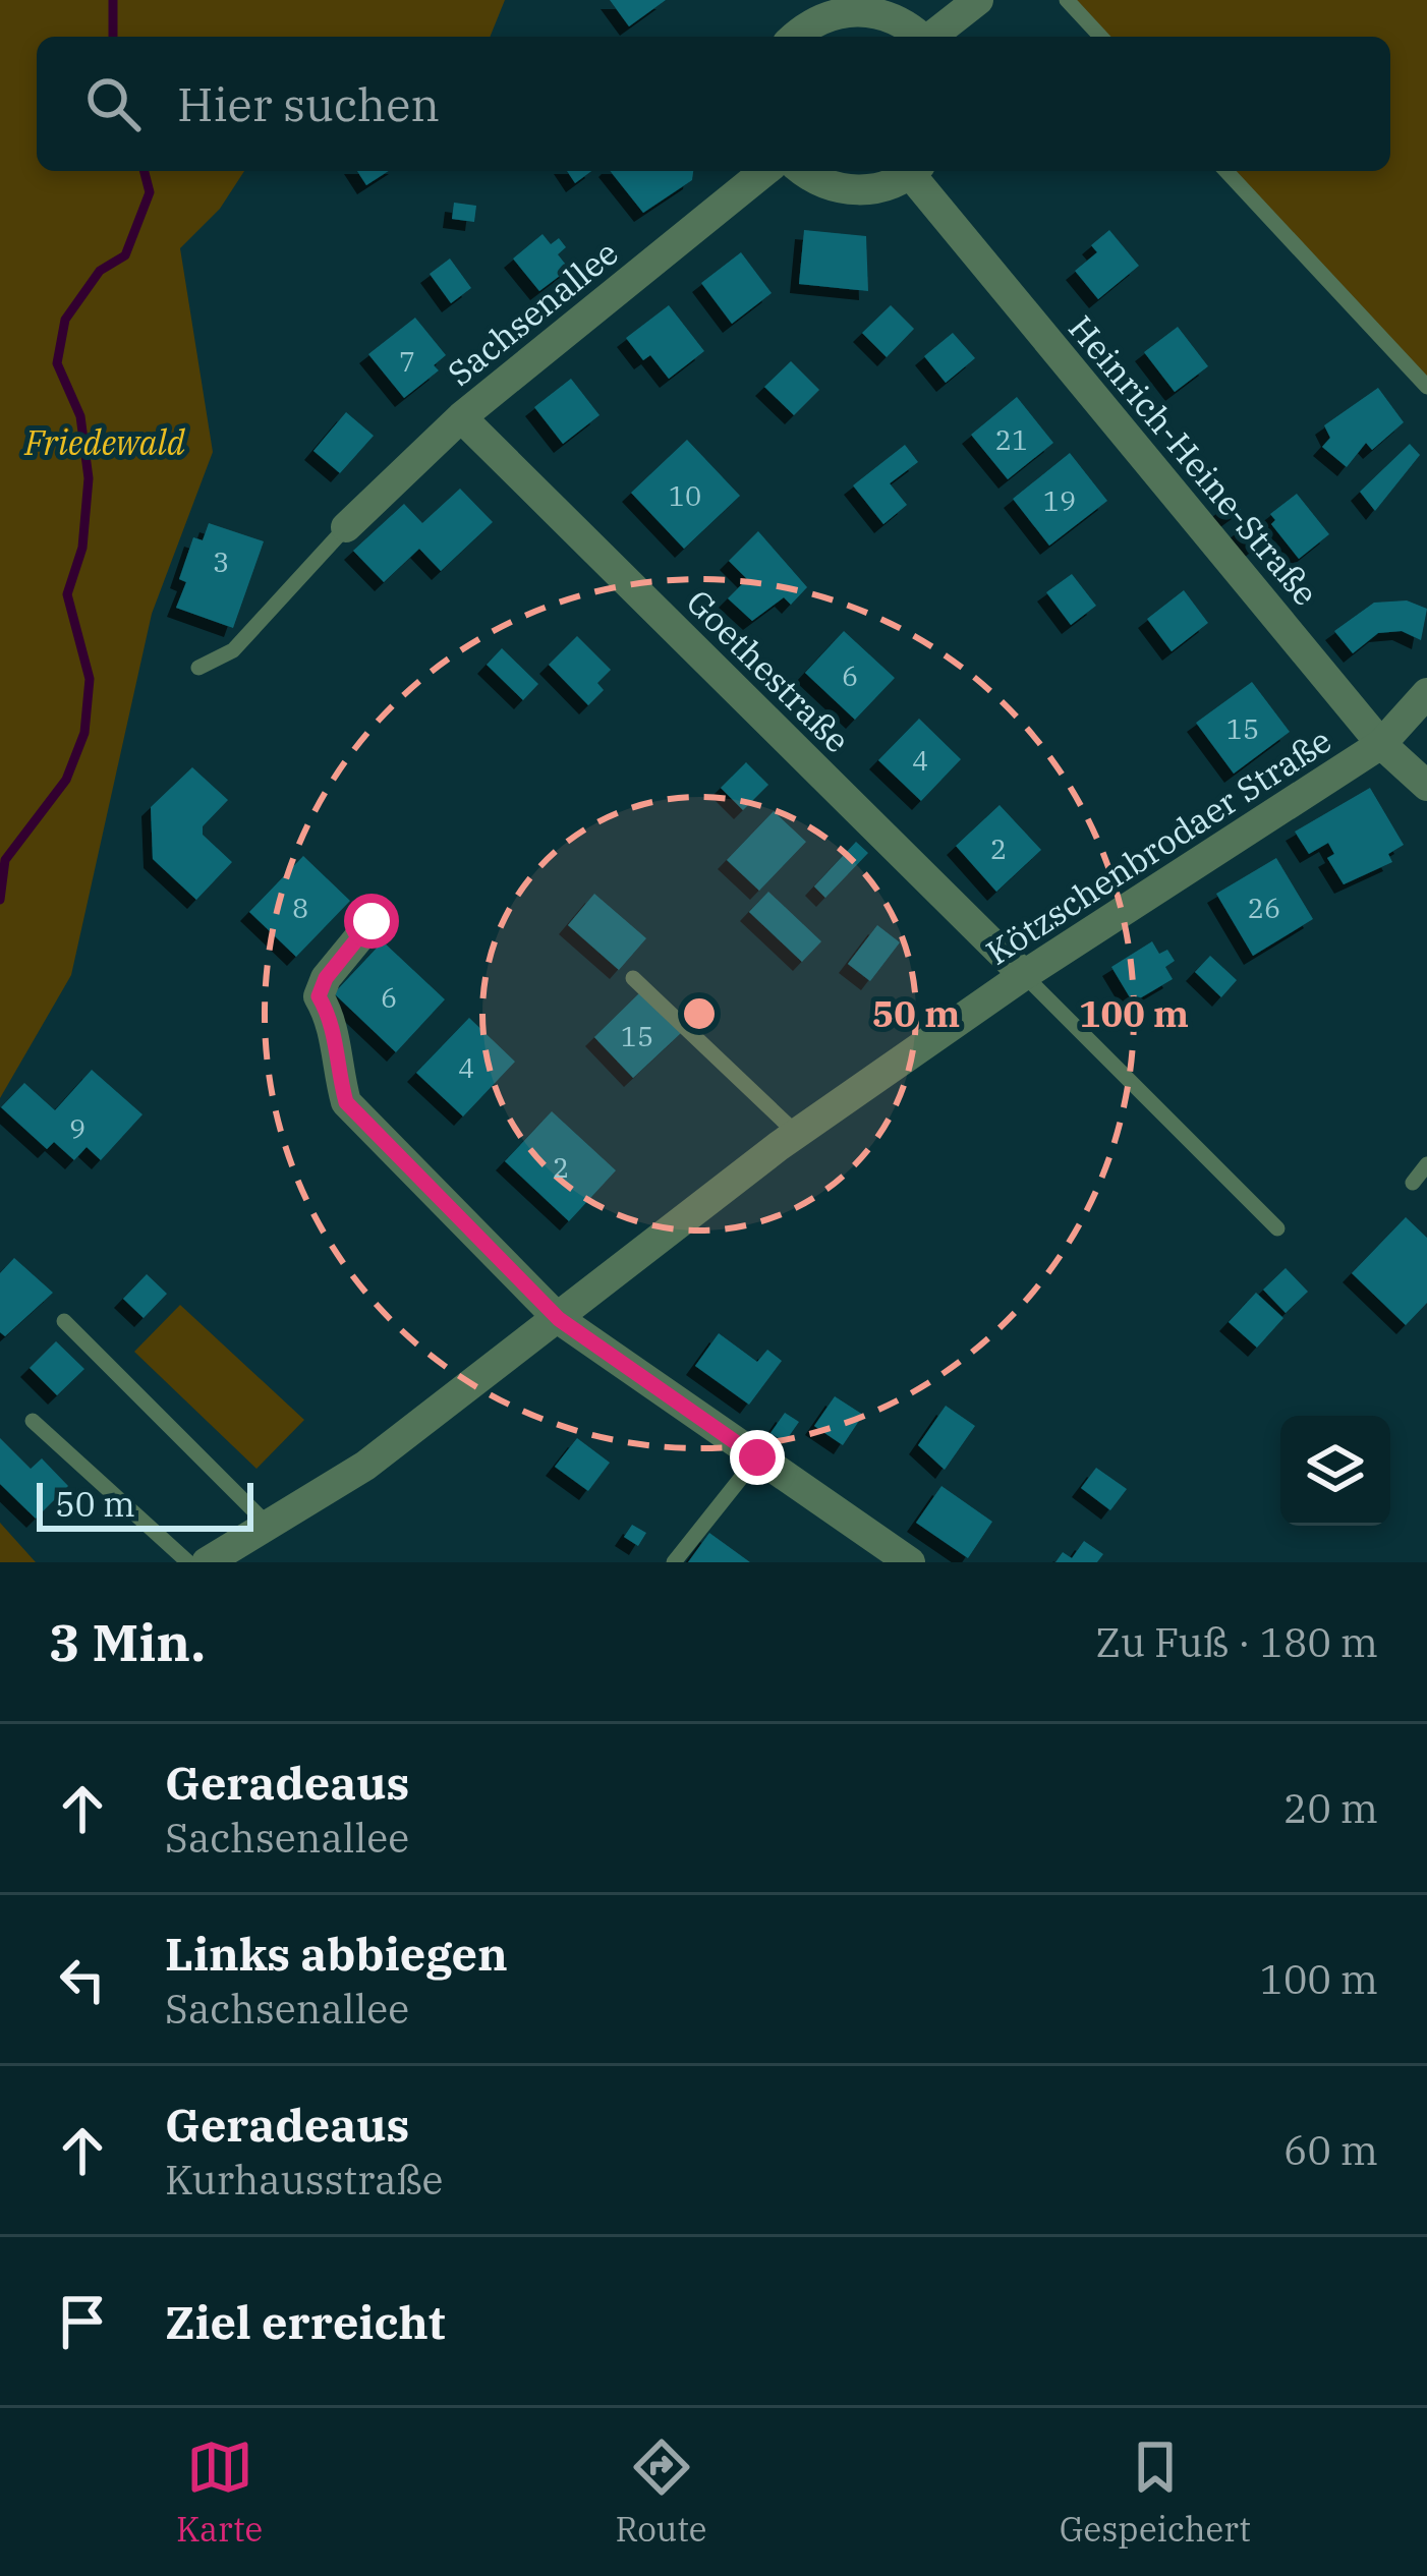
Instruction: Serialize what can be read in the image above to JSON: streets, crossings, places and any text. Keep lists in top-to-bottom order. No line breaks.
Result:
{"streets":{"street":["Sachsenallee","Heinrich-Heine-Straße","Goethestraße","Kötzschenbrodaer Straße"]},"crossings":[["Sachsenallee","Goethestraße"],["Heinrich-Heine-Straße","Kötzschenbrodaer Straße"],["Goethestraße","Kötzschenbrodaer Straße"]],"parks":["Friedewald"],"house_numbers":["7","21","10","19","3","6","15","4","2","8","26","6","15","4","9","2"],"scale_bar":"50 m","page":{"search":"Hier suchen","scale":"50 m","heading":["3 Min.","Zu Fuß · 180 m"],"list":[["Geradeaus","Sachsenallee","20 m"],["Links abbiegen","Sachsenallee","100 m"],["Geradeaus","Kurhausstraße","60 m"],"Ziel erreicht"],"nav":["Karte","Route","Gespeichert"]},"rings":["50 m","100 m"]}
